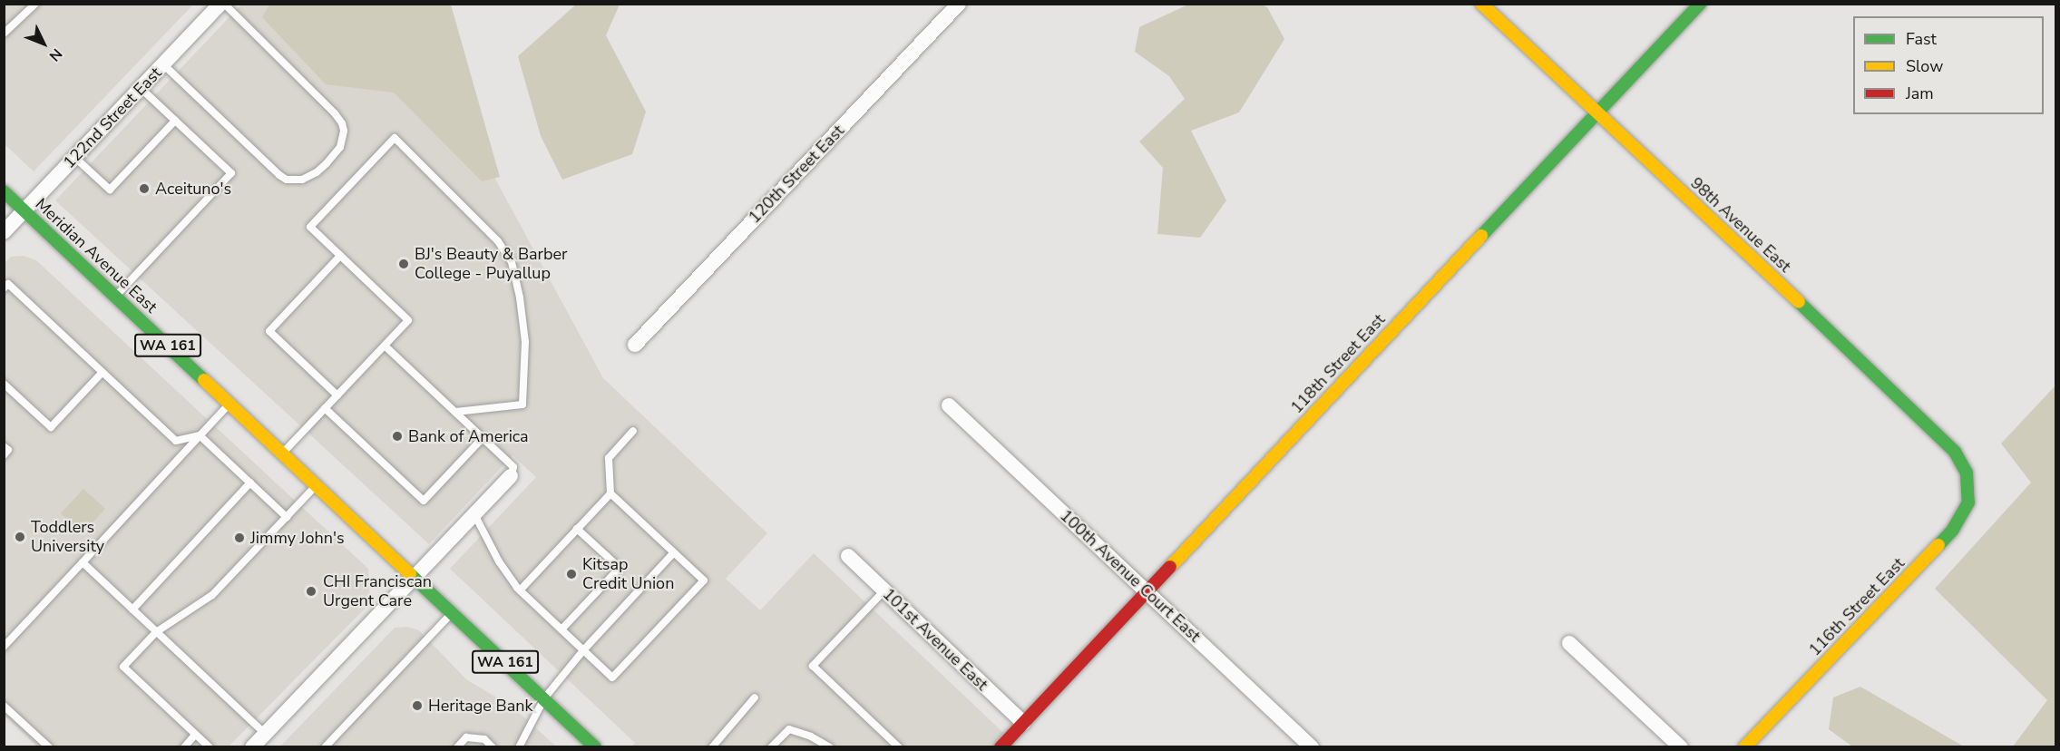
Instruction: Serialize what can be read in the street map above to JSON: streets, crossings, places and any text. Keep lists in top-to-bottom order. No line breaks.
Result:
{"streets":{"street":["122nd Street East","120th Street East","98th Avenue East","Meridian Avenue East","WA 161","118th Street East","100th Avenue Court East","116th Street East","101st Avenue East"]},"crossings":[["122nd Street East","Meridian Avenue East"],["98th Avenue East","118th Street East"],["98th Avenue East","116th Street East"],["Meridian Avenue East","WA 161"],["118th Street East","100th Avenue Court East"],["118th Street East","101st Avenue East"]],"places":["Aceituno's","BJ's Beauty & Barber College - Puyallup","Bank of America","Toddlers University","Jimmy John's","Kitsap Credit Union","CHI Franciscan Urgent Care","Heritage Bank"],"legend":["Fast","Slow","Jam"],"north":"bottom right"}
